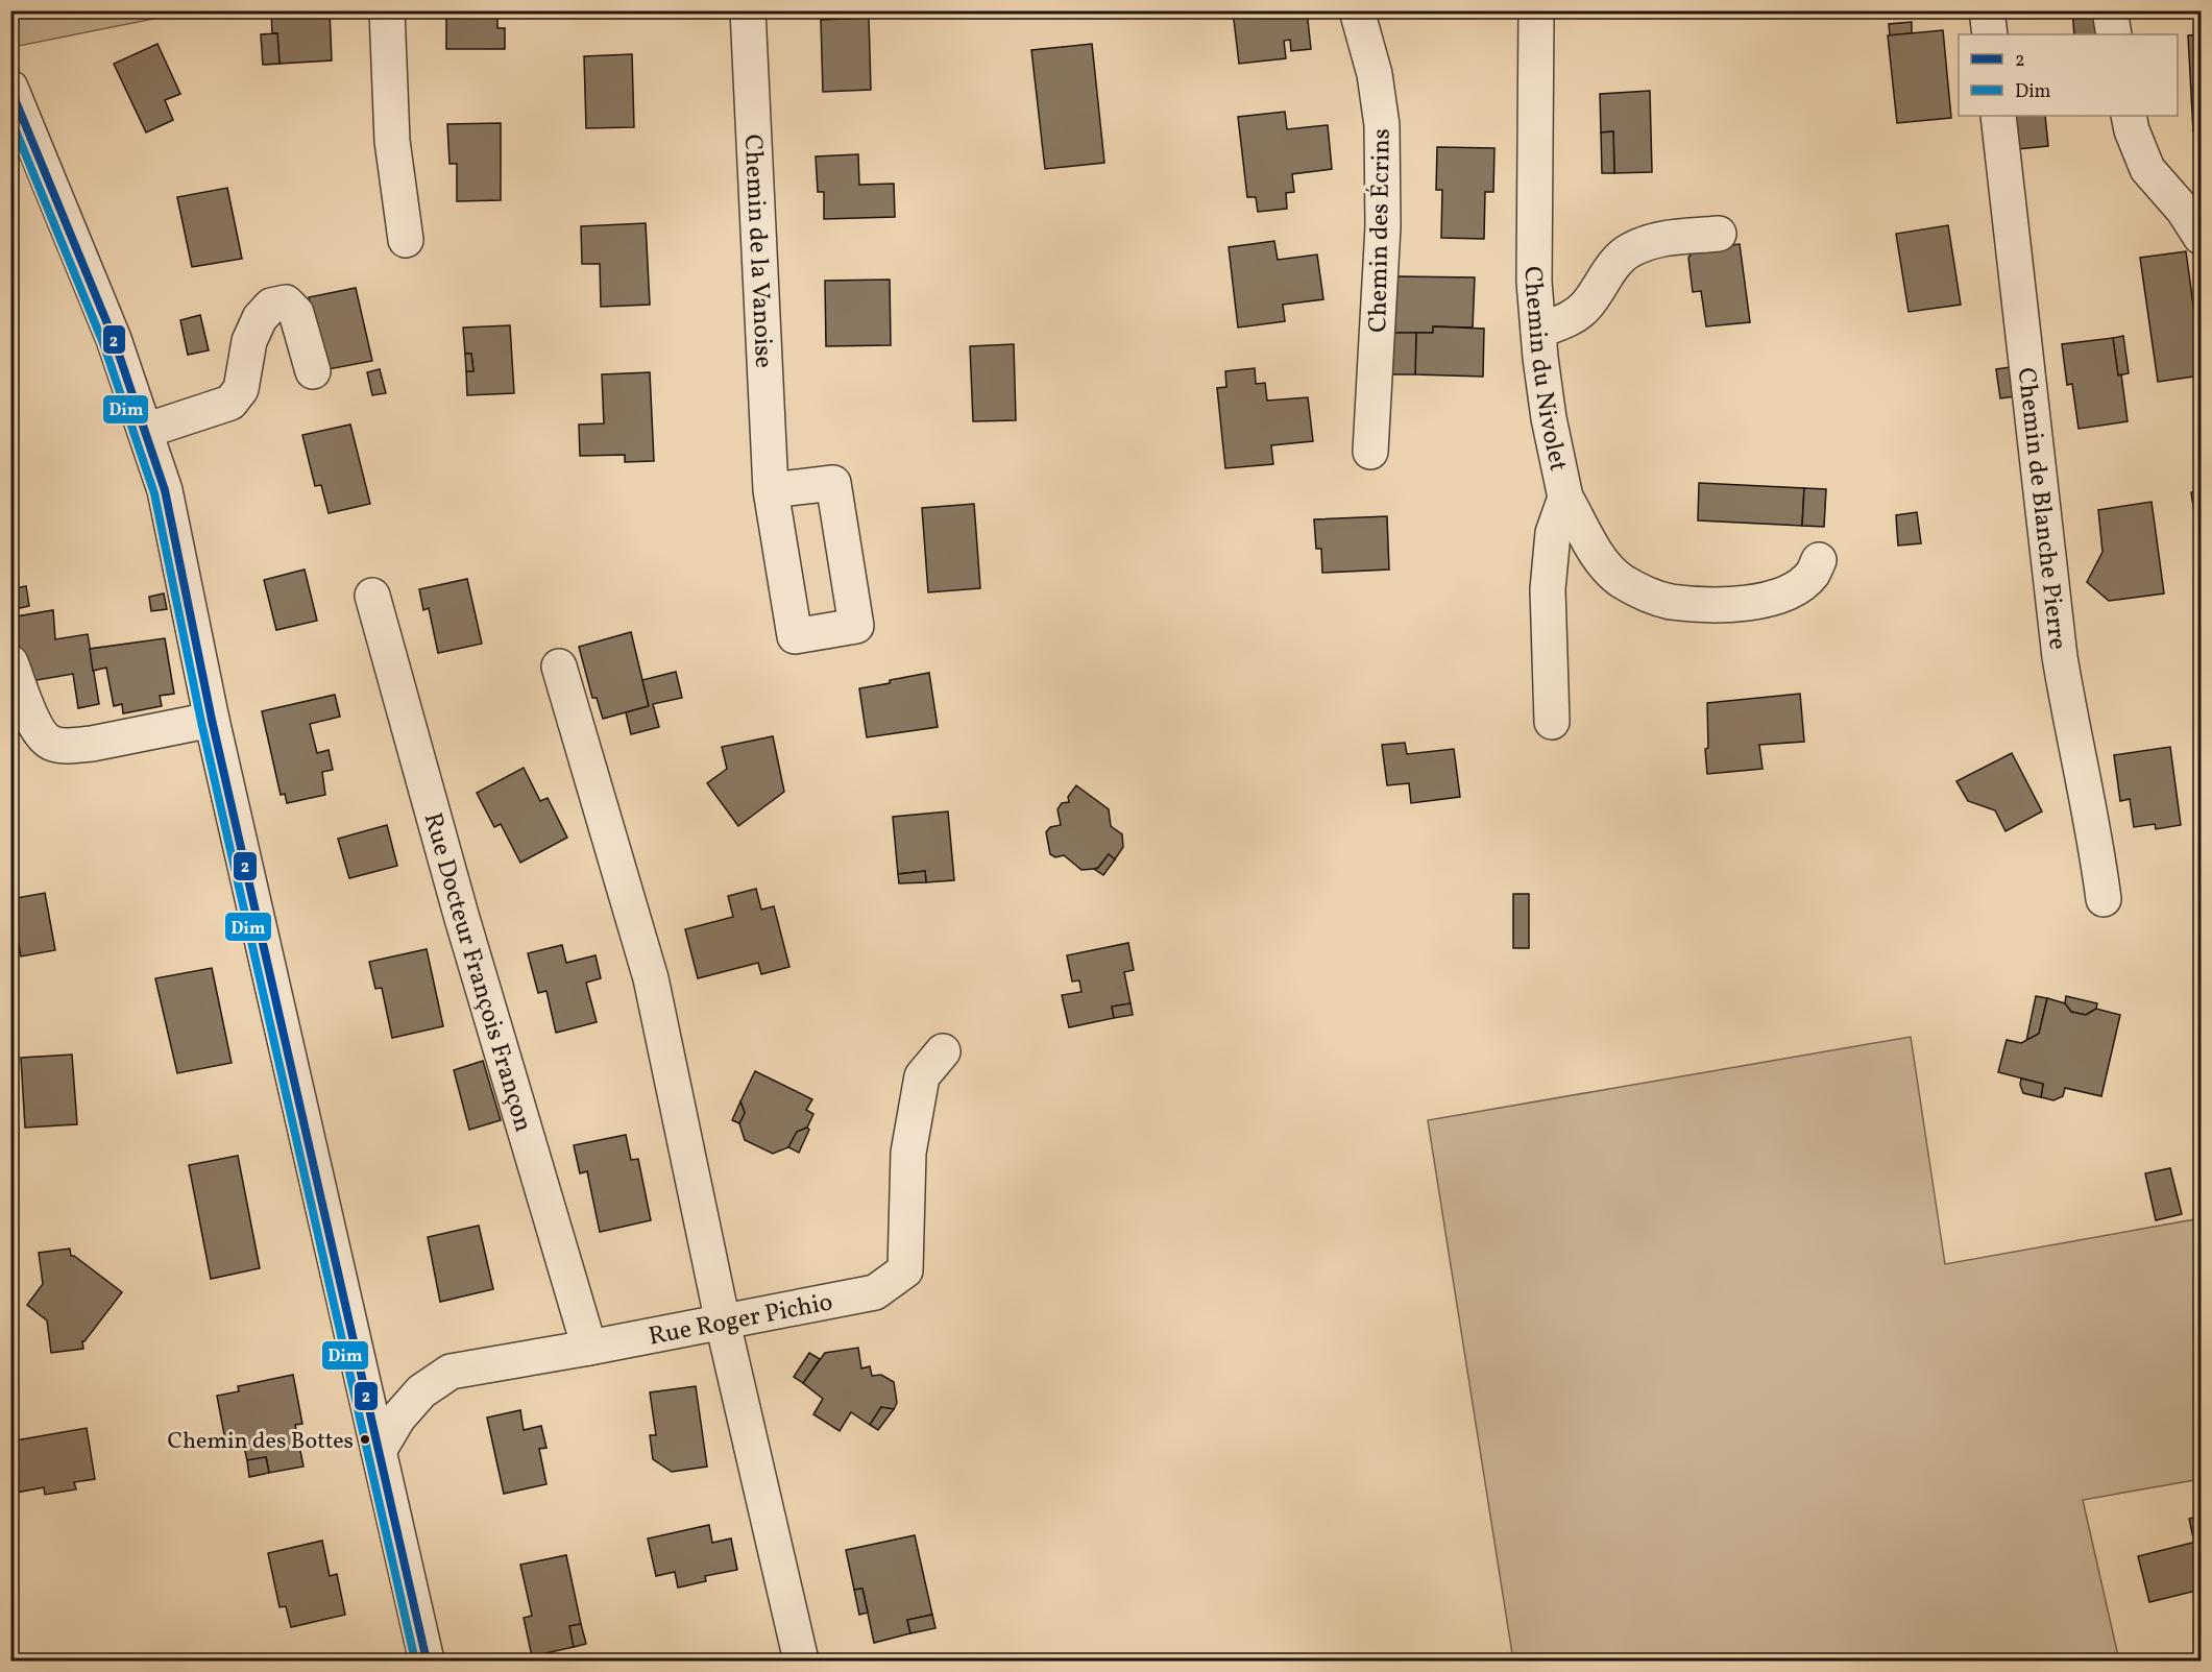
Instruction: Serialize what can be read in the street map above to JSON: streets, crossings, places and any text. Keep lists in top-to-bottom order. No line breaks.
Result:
{"streets":{"street":["Chemin des Écrins","Chemin de la Vanoise","Chemin du Nivolet","Chemin de Blanche Pierre","Rue Docteur François Françon","Rue Roger Pichio"]},"crossings":[["Rue Docteur François Françon","Rue Roger Pichio"]],"places":["Chemin des Bottes"],"lines":["transit line 2","transit line Dim"],"legend":["2","Dim"]}
